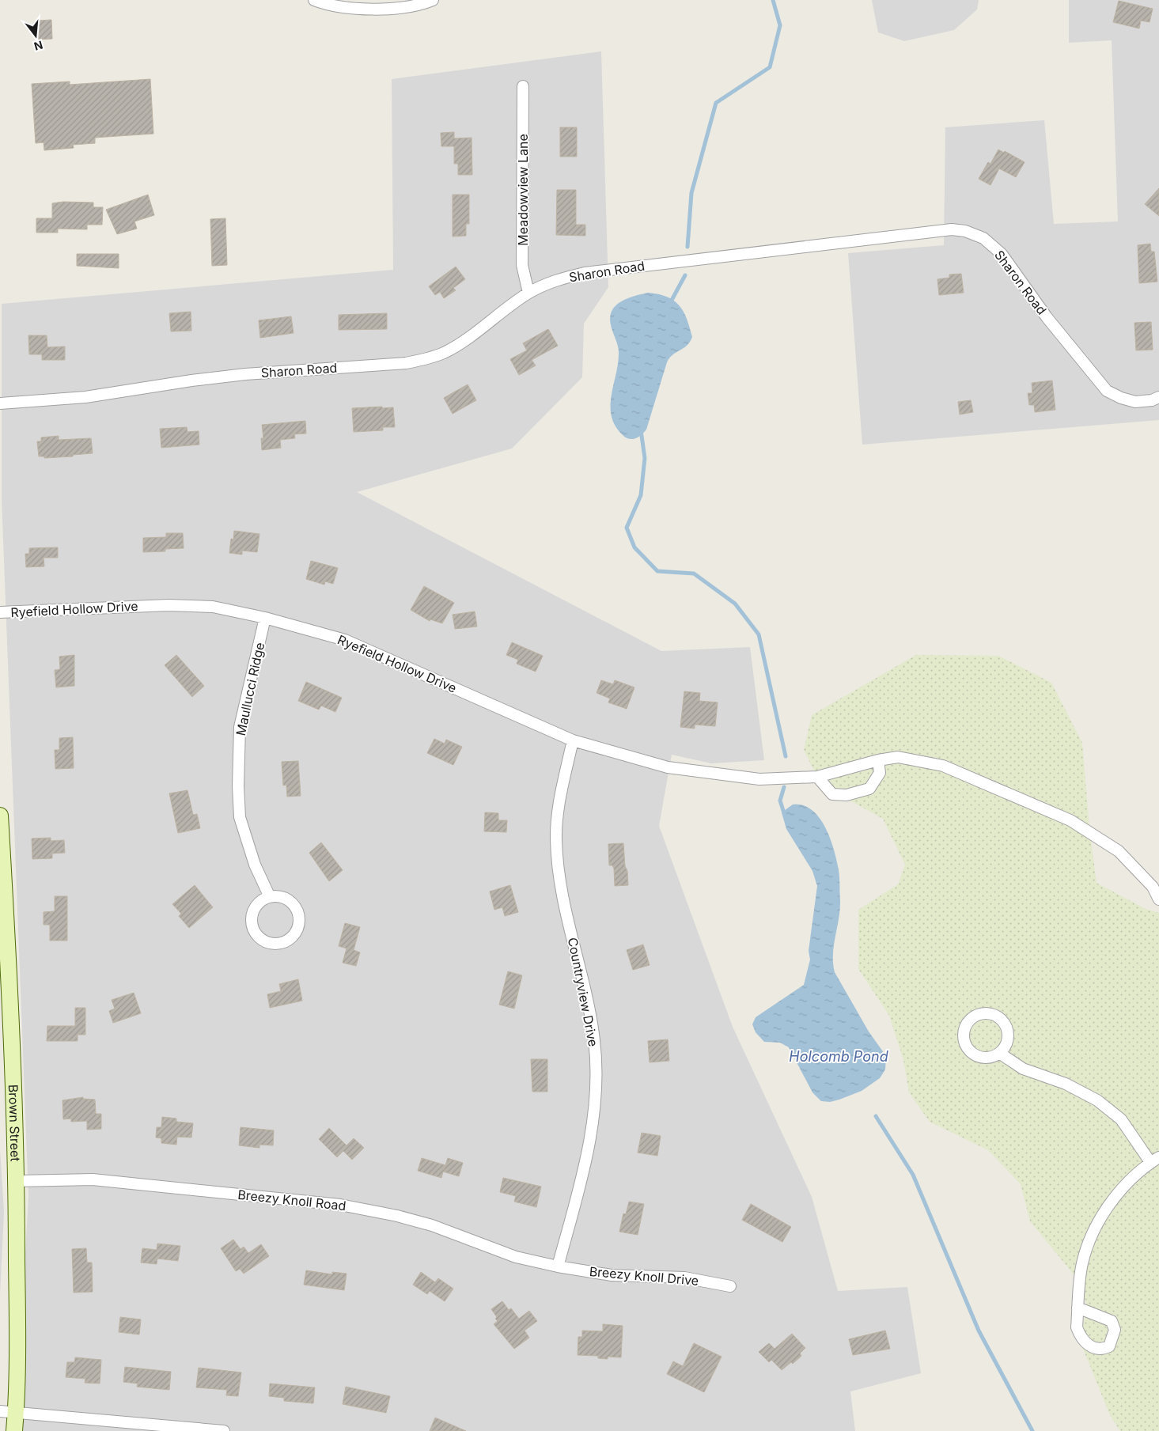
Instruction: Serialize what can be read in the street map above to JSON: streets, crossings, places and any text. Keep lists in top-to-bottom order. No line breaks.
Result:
{"streets":{"street":["Meadowview Lane","Sharon Road","Ryefield Hollow Drive","Maullucci Ridge","Countryview Drive","Brown Street","Breezy Knoll Road","Breezy Knoll Drive"]},"crossings":[["Meadowview Lane","Sharon Road"],["Ryefield Hollow Drive","Maullucci Ridge"],["Ryefield Hollow Drive","Countryview Drive"],["Countryview Drive","Breezy Knoll Road"],["Countryview Drive","Breezy Knoll Drive"],["Brown Street","Breezy Knoll Road"],["Breezy Knoll Road","Breezy Knoll Drive"]],"water":["Holcomb Pond"],"north":"bottom"}
